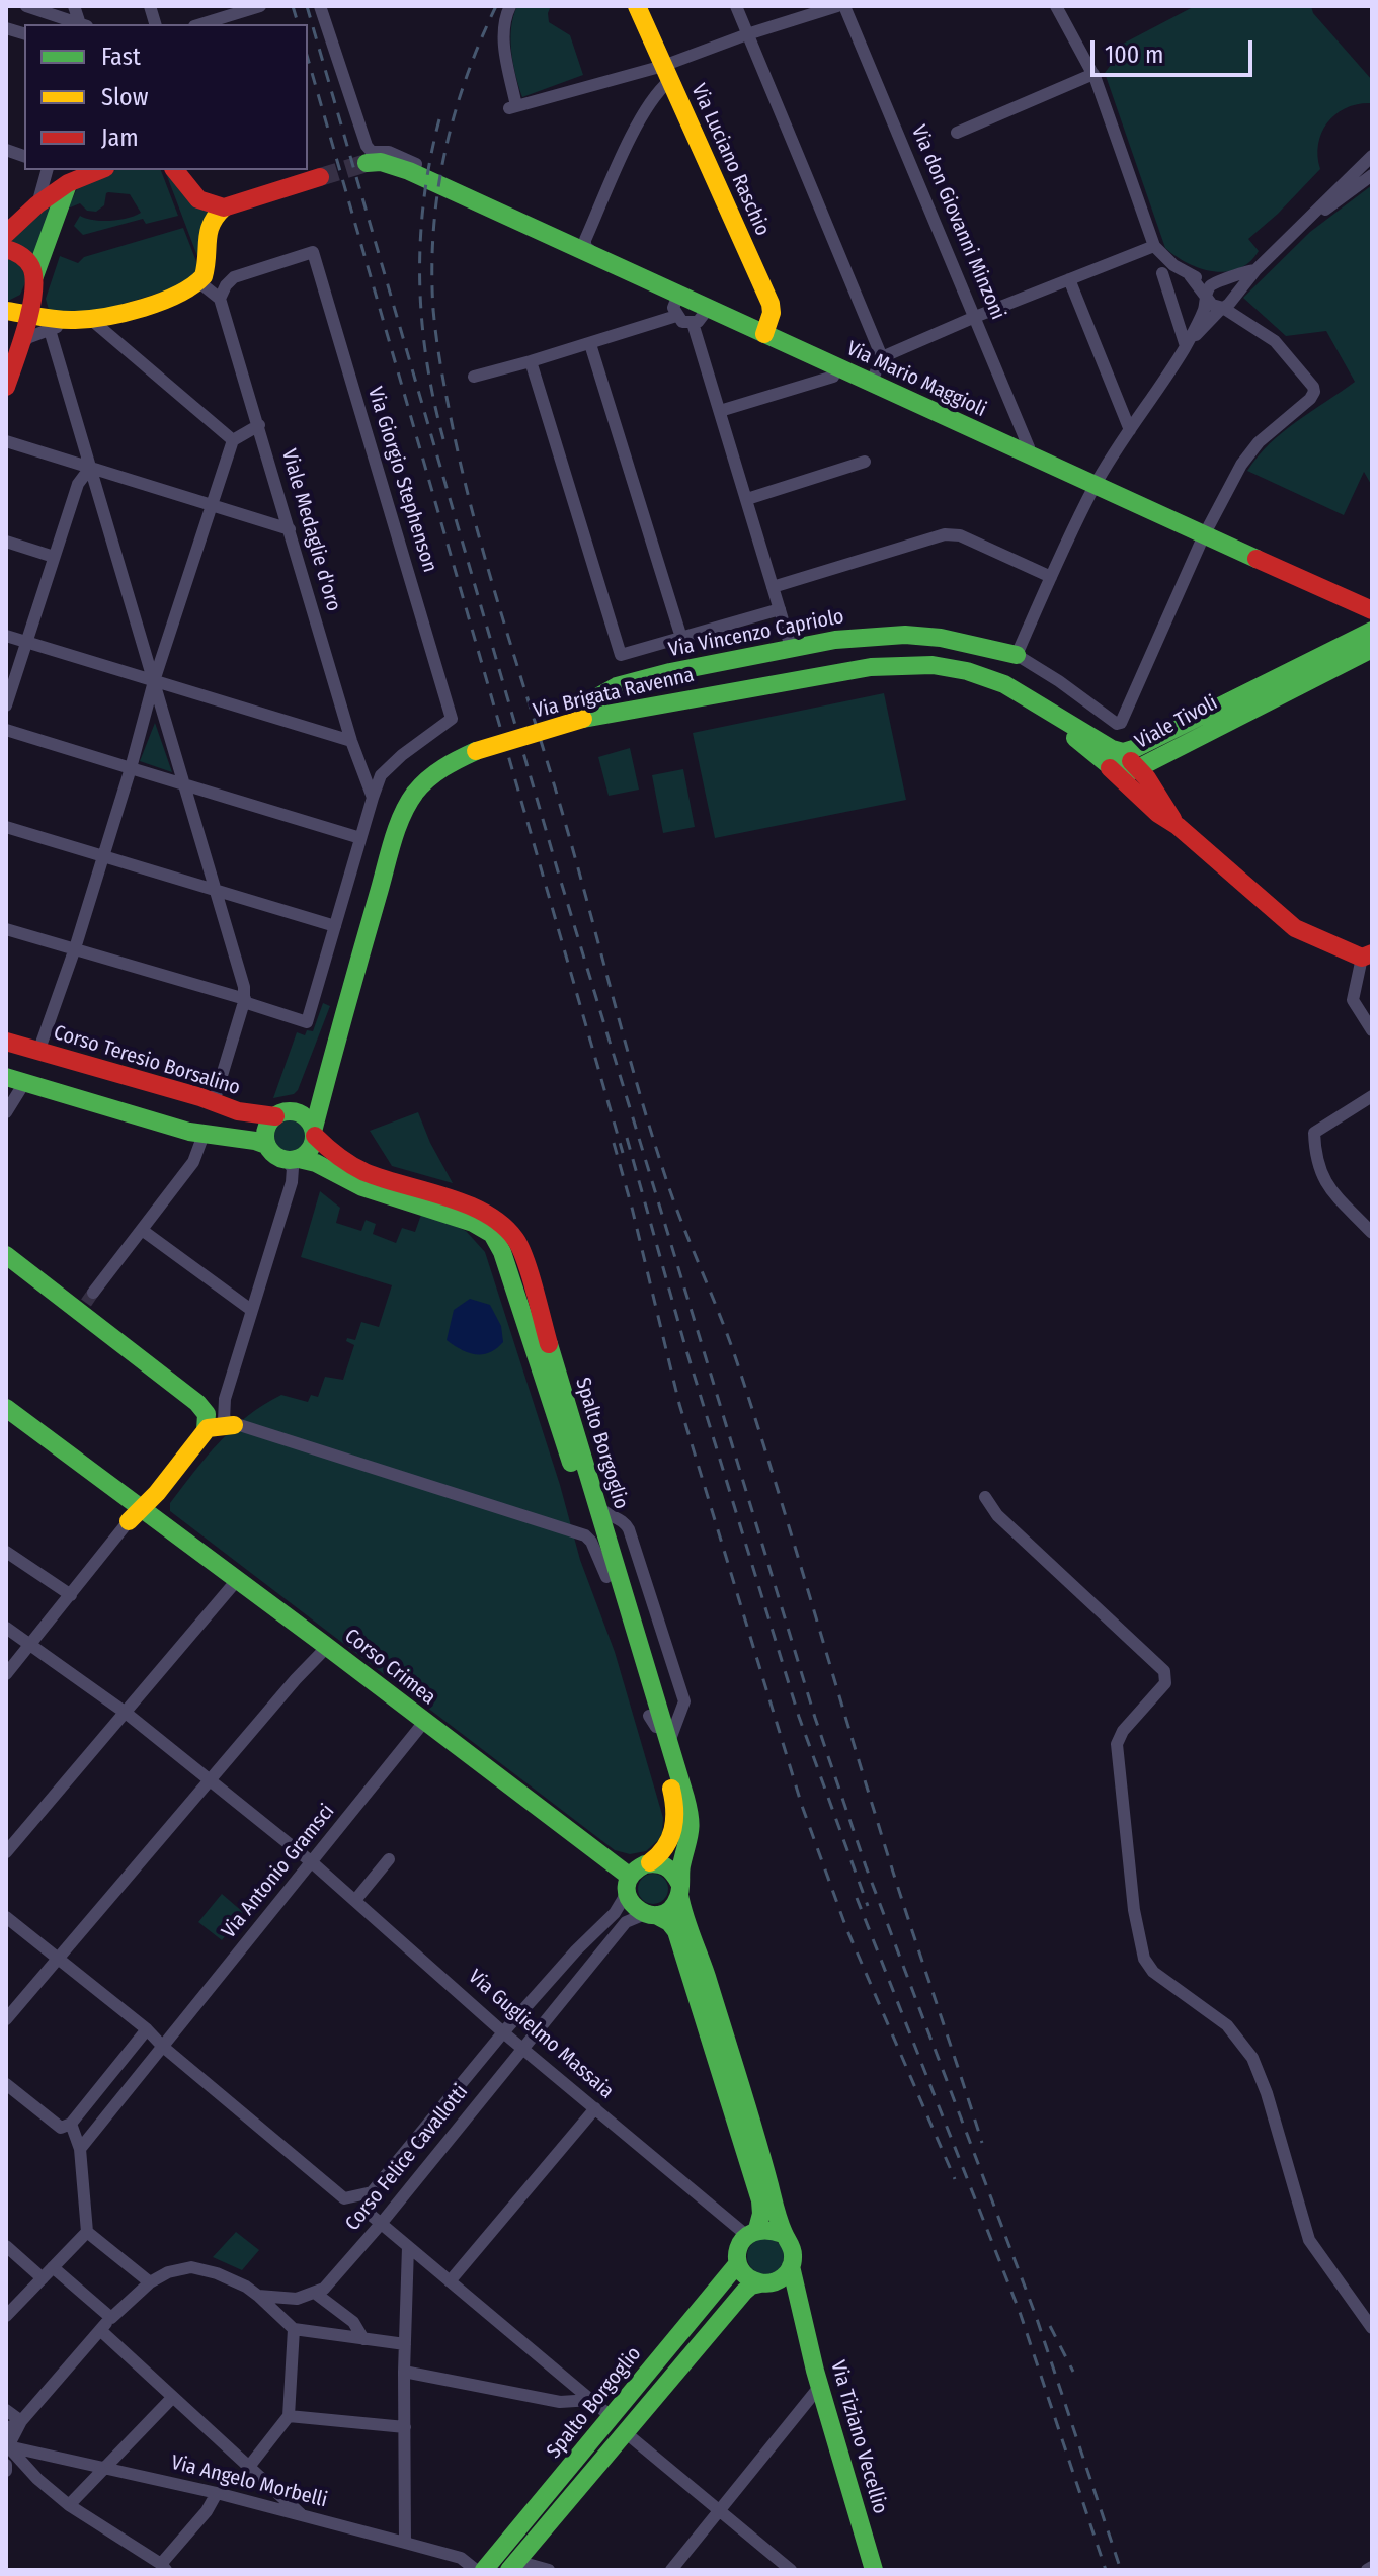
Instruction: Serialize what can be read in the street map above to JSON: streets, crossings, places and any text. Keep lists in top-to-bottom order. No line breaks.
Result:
{"streets":{"main road":["Via Luciano Raschio","Via Mario Maggioli","Via Vincenzo Capriolo","Via Brigata Ravenna","Viale Tivoli","Corso Teresio Borsalino","Spalto Borgoglio","Corso Crimea","Via Tiziano Vecellio"],"street":["Via don Giovanni Minzoni","Via Giorgio Stephenson","Viale Medaglie d'oro","Via Antonio Gramsci","Via Guglielmo Massaia","Corso Felice Cavallotti","Via Angelo Morbelli"]},"crossings":[["Via Luciano Raschio","Via Mario Maggioli"],["Via don Giovanni Minzoni","Via Mario Maggioli"],["Via Mario Maggioli","Via Vincenzo Capriolo"],["Via Giorgio Stephenson","Viale Medaglie d'oro"],["Via Vincenzo Capriolo","Via Brigata Ravenna"],["Via Brigata Ravenna","Viale Tivoli"],["Via Brigata Ravenna","Corso Teresio Borsalino"],["Via Brigata Ravenna","Spalto Borgoglio"],["Corso Teresio Borsalino","Spalto Borgoglio"],["Spalto Borgoglio","Corso Crimea"],["Spalto Borgoglio","Via Guglielmo Massaia"],["Spalto Borgoglio","Corso Felice Cavallotti"],["Spalto Borgoglio","Via Tiziano Vecellio"],["Corso Crimea","Via Antonio Gramsci"],["Corso Crimea","Corso Felice Cavallotti"],["Via Antonio Gramsci","Via Guglielmo Massaia"],["Via Antonio Gramsci","Corso Felice Cavallotti"],["Via Guglielmo Massaia","Corso Felice Cavallotti"],["Via Guglielmo Massaia","Via Tiziano Vecellio"]],"legend":["Fast","Slow","Jam"],"scale_bar":"100 m"}
